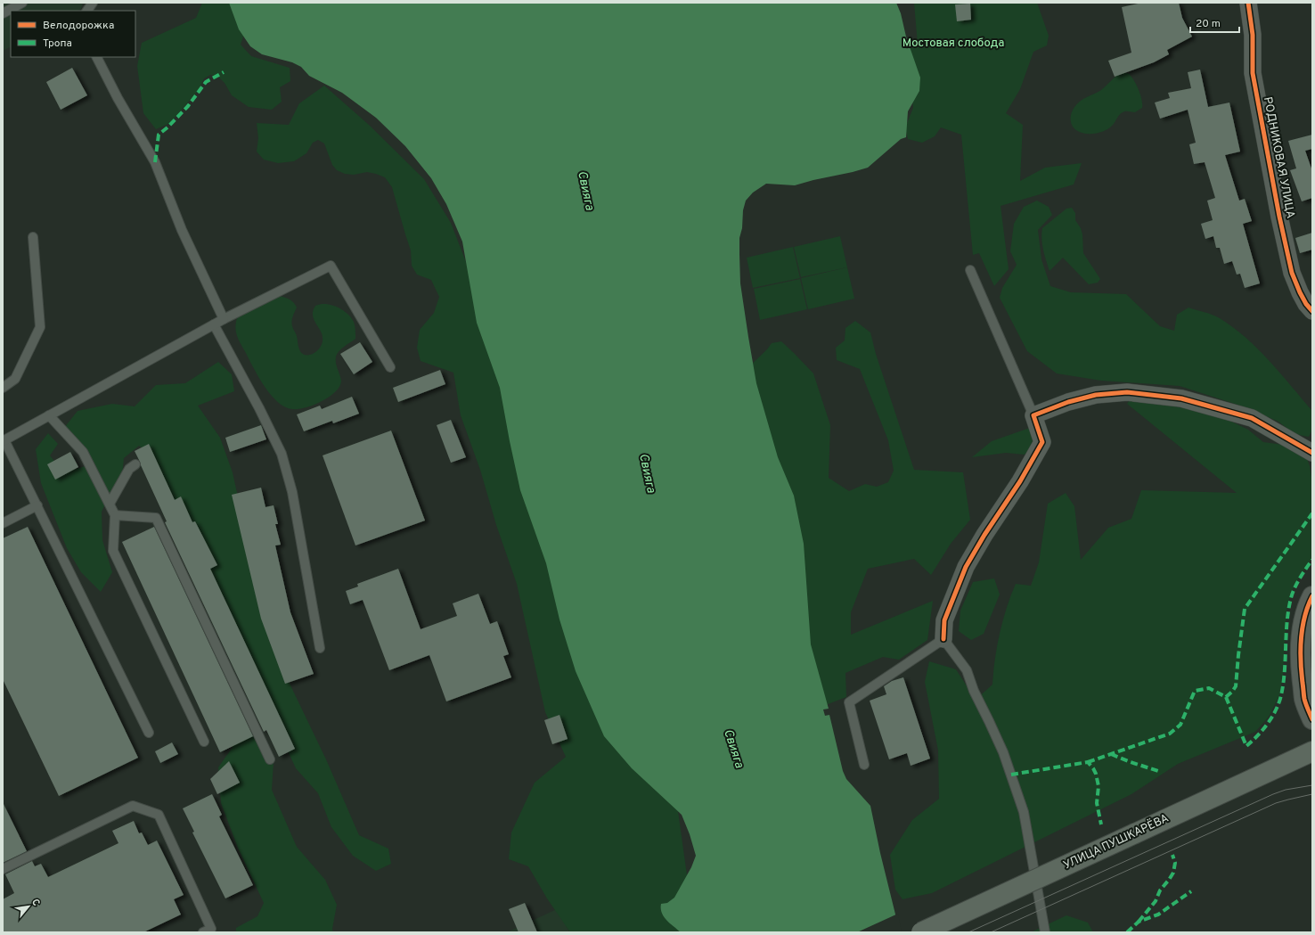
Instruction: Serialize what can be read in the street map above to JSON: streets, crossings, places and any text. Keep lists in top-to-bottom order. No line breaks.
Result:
{"streets":{"main road":["УЛИЦА ПУШКАРЁВА"],"street":["РОДНИКОВАЯ УЛИЦА"]},"water":["Свияга"],"parks":["Мостовая слобода"],"legend":["Велодорожка","Тропа"],"scale_bar":"20 m","north":"top right"}
